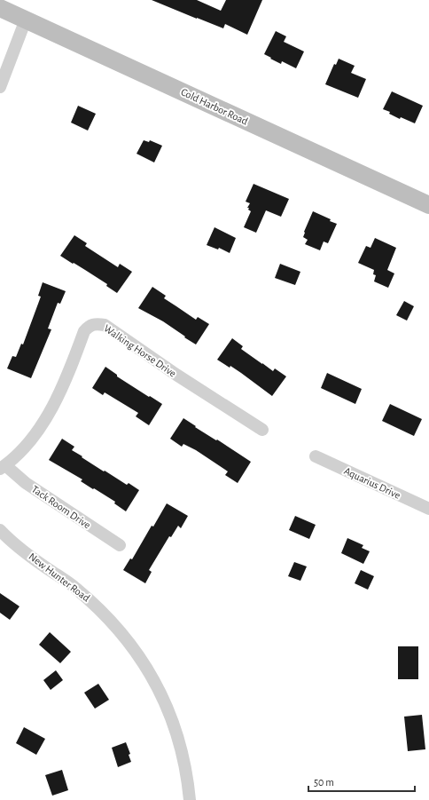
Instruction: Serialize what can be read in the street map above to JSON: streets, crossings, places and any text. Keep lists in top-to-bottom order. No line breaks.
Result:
{"streets":{"main road":["Cold Harbor Road"],"street":["Walking Horse Drive","Aquarius Drive","Tack Room Drive","New Hunter Road"]},"crossings":[["Walking Horse Drive","Tack Room Drive"]],"scale_bar":"50 m"}
